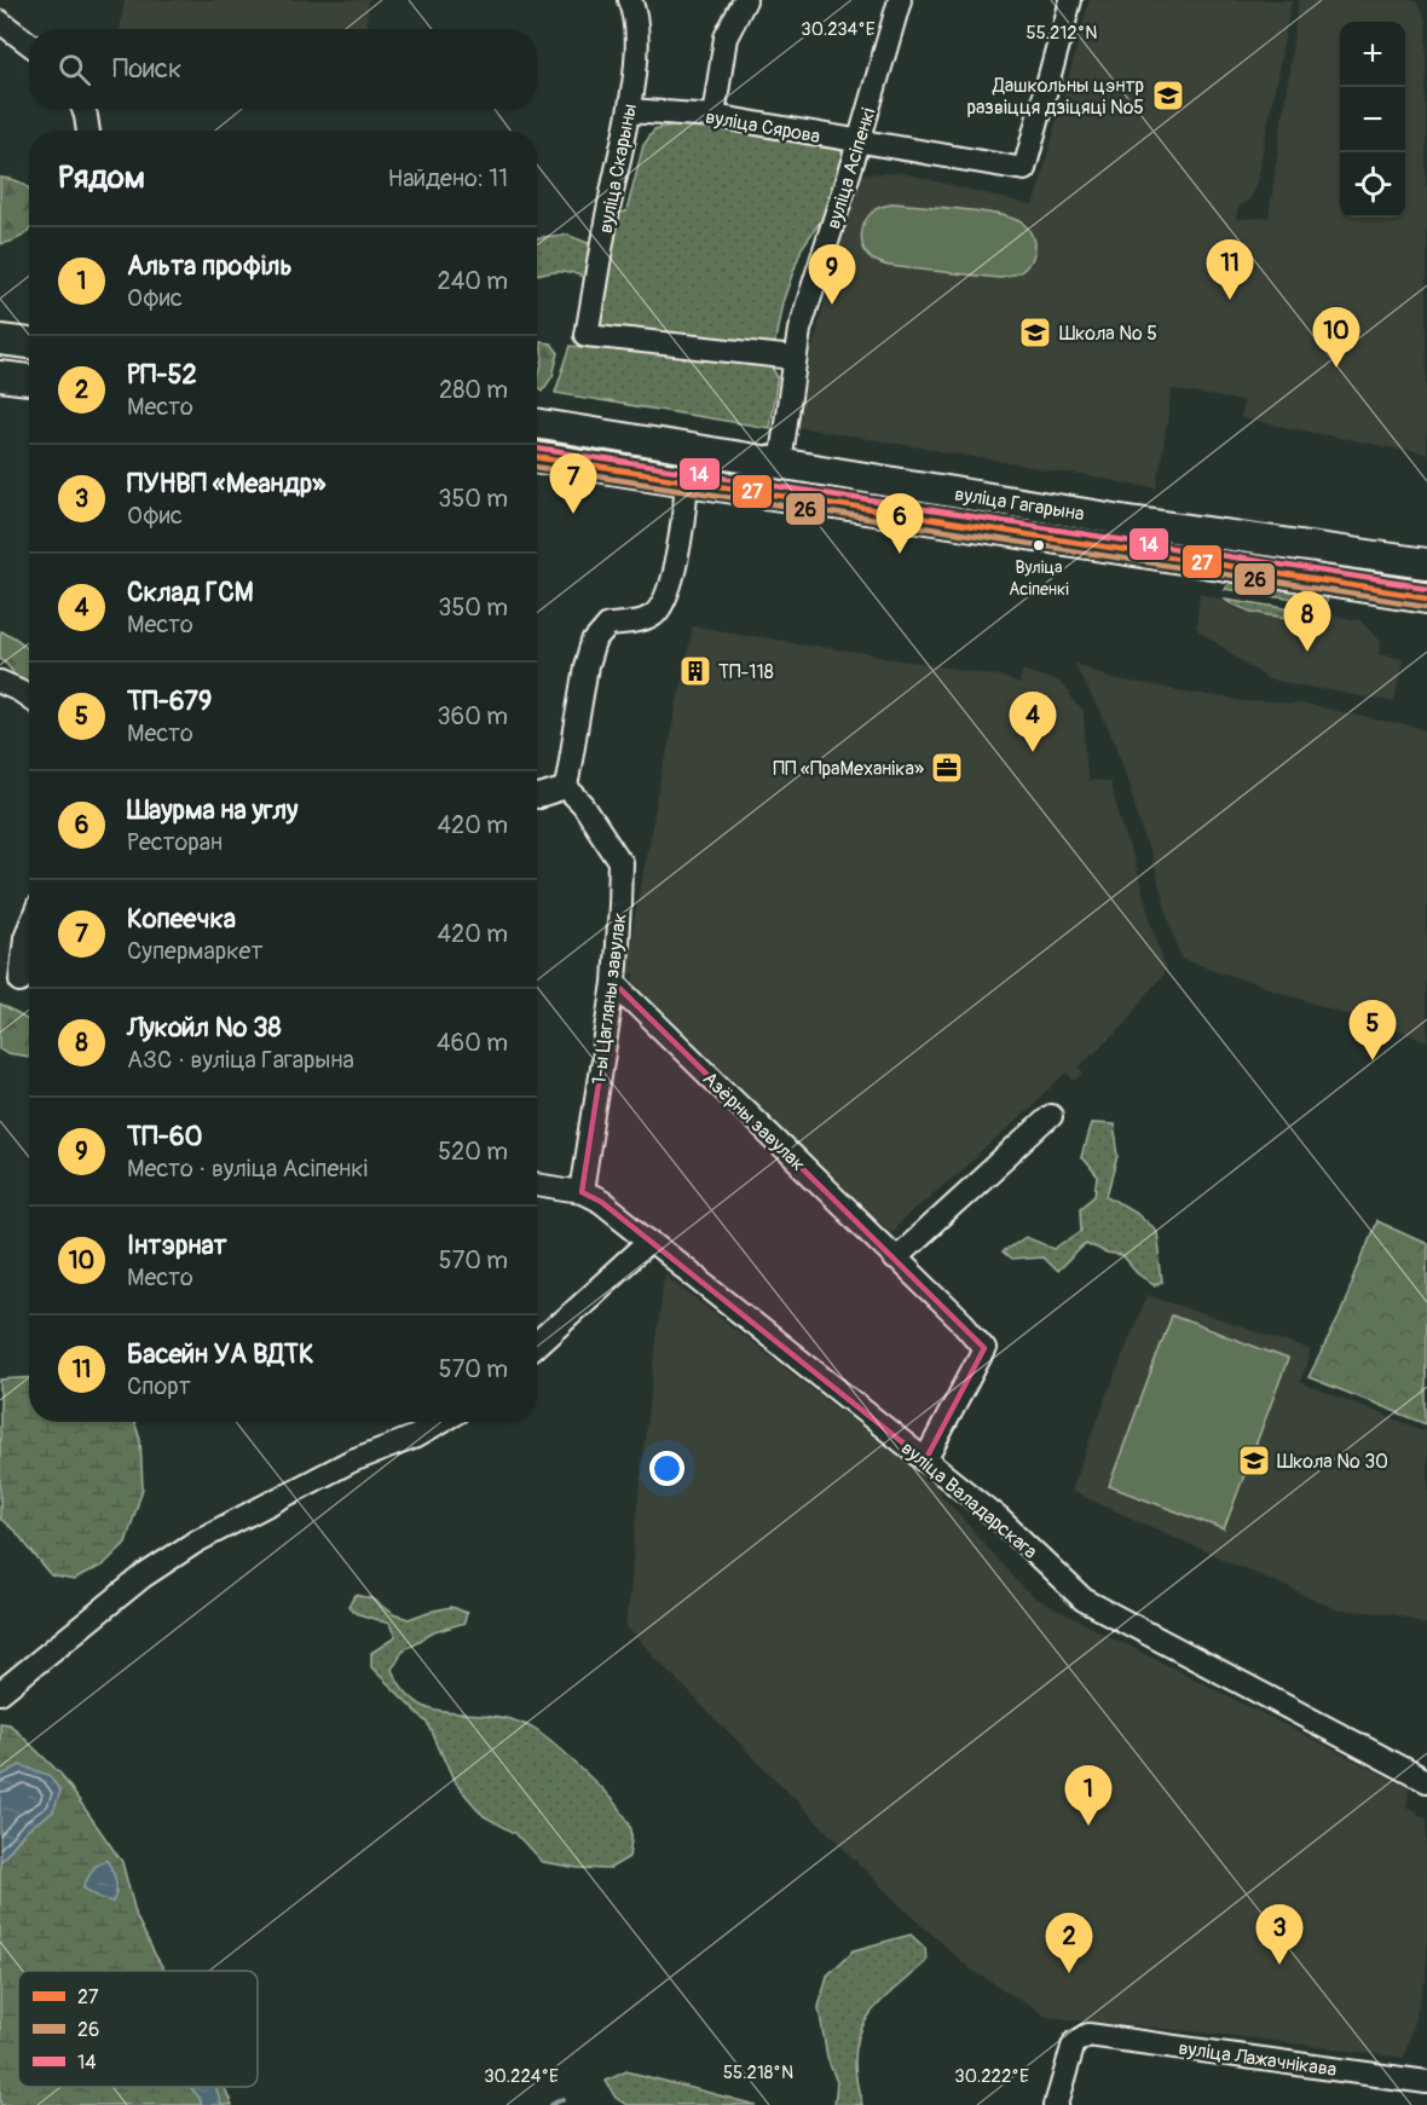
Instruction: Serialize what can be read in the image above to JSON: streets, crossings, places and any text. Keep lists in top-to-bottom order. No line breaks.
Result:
{"streets":{"main road":["вуліца Гагарына"],"street":["вуліца Сярова","вуліца Скарыны","вуліца Асіпенкі","1-ы Цагляны завулак","Азёрны завулак","вуліца Валадарскага","вуліца Лажачнікава"]},"crossings":[["вуліца Сярова","вуліца Скарыны"],["вуліца Сярова","вуліца Асіпенкі"],["вуліца Скарыны","вуліца Асіпенкі"],["вуліца Асіпенкі","вуліца Гагарына"],["1-ы Цагляны завулак","Азёрны завулак"],["1-ы Цагляны завулак","вуліца Валадарскага"],["Азёрны завулак","вуліца Валадарскага"]],"places":{"school or university":["Дашкольны цэнтр развіцця дзіцяці №5","Школа № 5","Школа № 30"],"other":["Вуліца Асіпенкі"],"building":["ТП-118"],"office":["ПП «ПраМеханіка»"]},"lines":["transit line 14","transit line 27","transit line 26"],"legend":["27","26","14"],"page":{"map_buttons":["+","−"],"search":"Поиск","heading":["Рядом","Найдено: 11"],"list":[{"mark":"1","name":"Альта профіль","note":"Офис","value":"240 m"},{"mark":"2","name":"РП-52","note":"Место","value":"280 m"},{"mark":"3","name":"ПУНВП «Меандр»","note":"Офис","value":"350 m"},{"mark":"4","name":"Склад ГСМ","note":"Место","value":"350 m"},{"mark":"5","name":"ТП-679","note":"Место","value":"360 m"},{"mark":"6","name":"Шаурма на углу","note":"Ресторан","value":"420 m"},{"mark":"7","name":"Копеечка","note":"Супермаркет","value":"420 m"},{"mark":"8","name":"Лукойл № 38","note":"АЗС · вуліца Гагарына","value":"460 m"},{"mark":"9","name":"ТП-60","note":"Место · вуліца Асіпенкі","value":"520 m"},{"mark":"10","name":"Інтэрнат","note":"Место","value":"570 m"},{"mark":"11","name":"Басейн УА ВДТК","note":"Спорт","value":"570 m"}],"pins":["11","9","10","7","6","8","4","5","1","3","2"]},"coordinates":["30.234°E","55.212°N","55.218°N","30.224°E","30.222°E"]}
